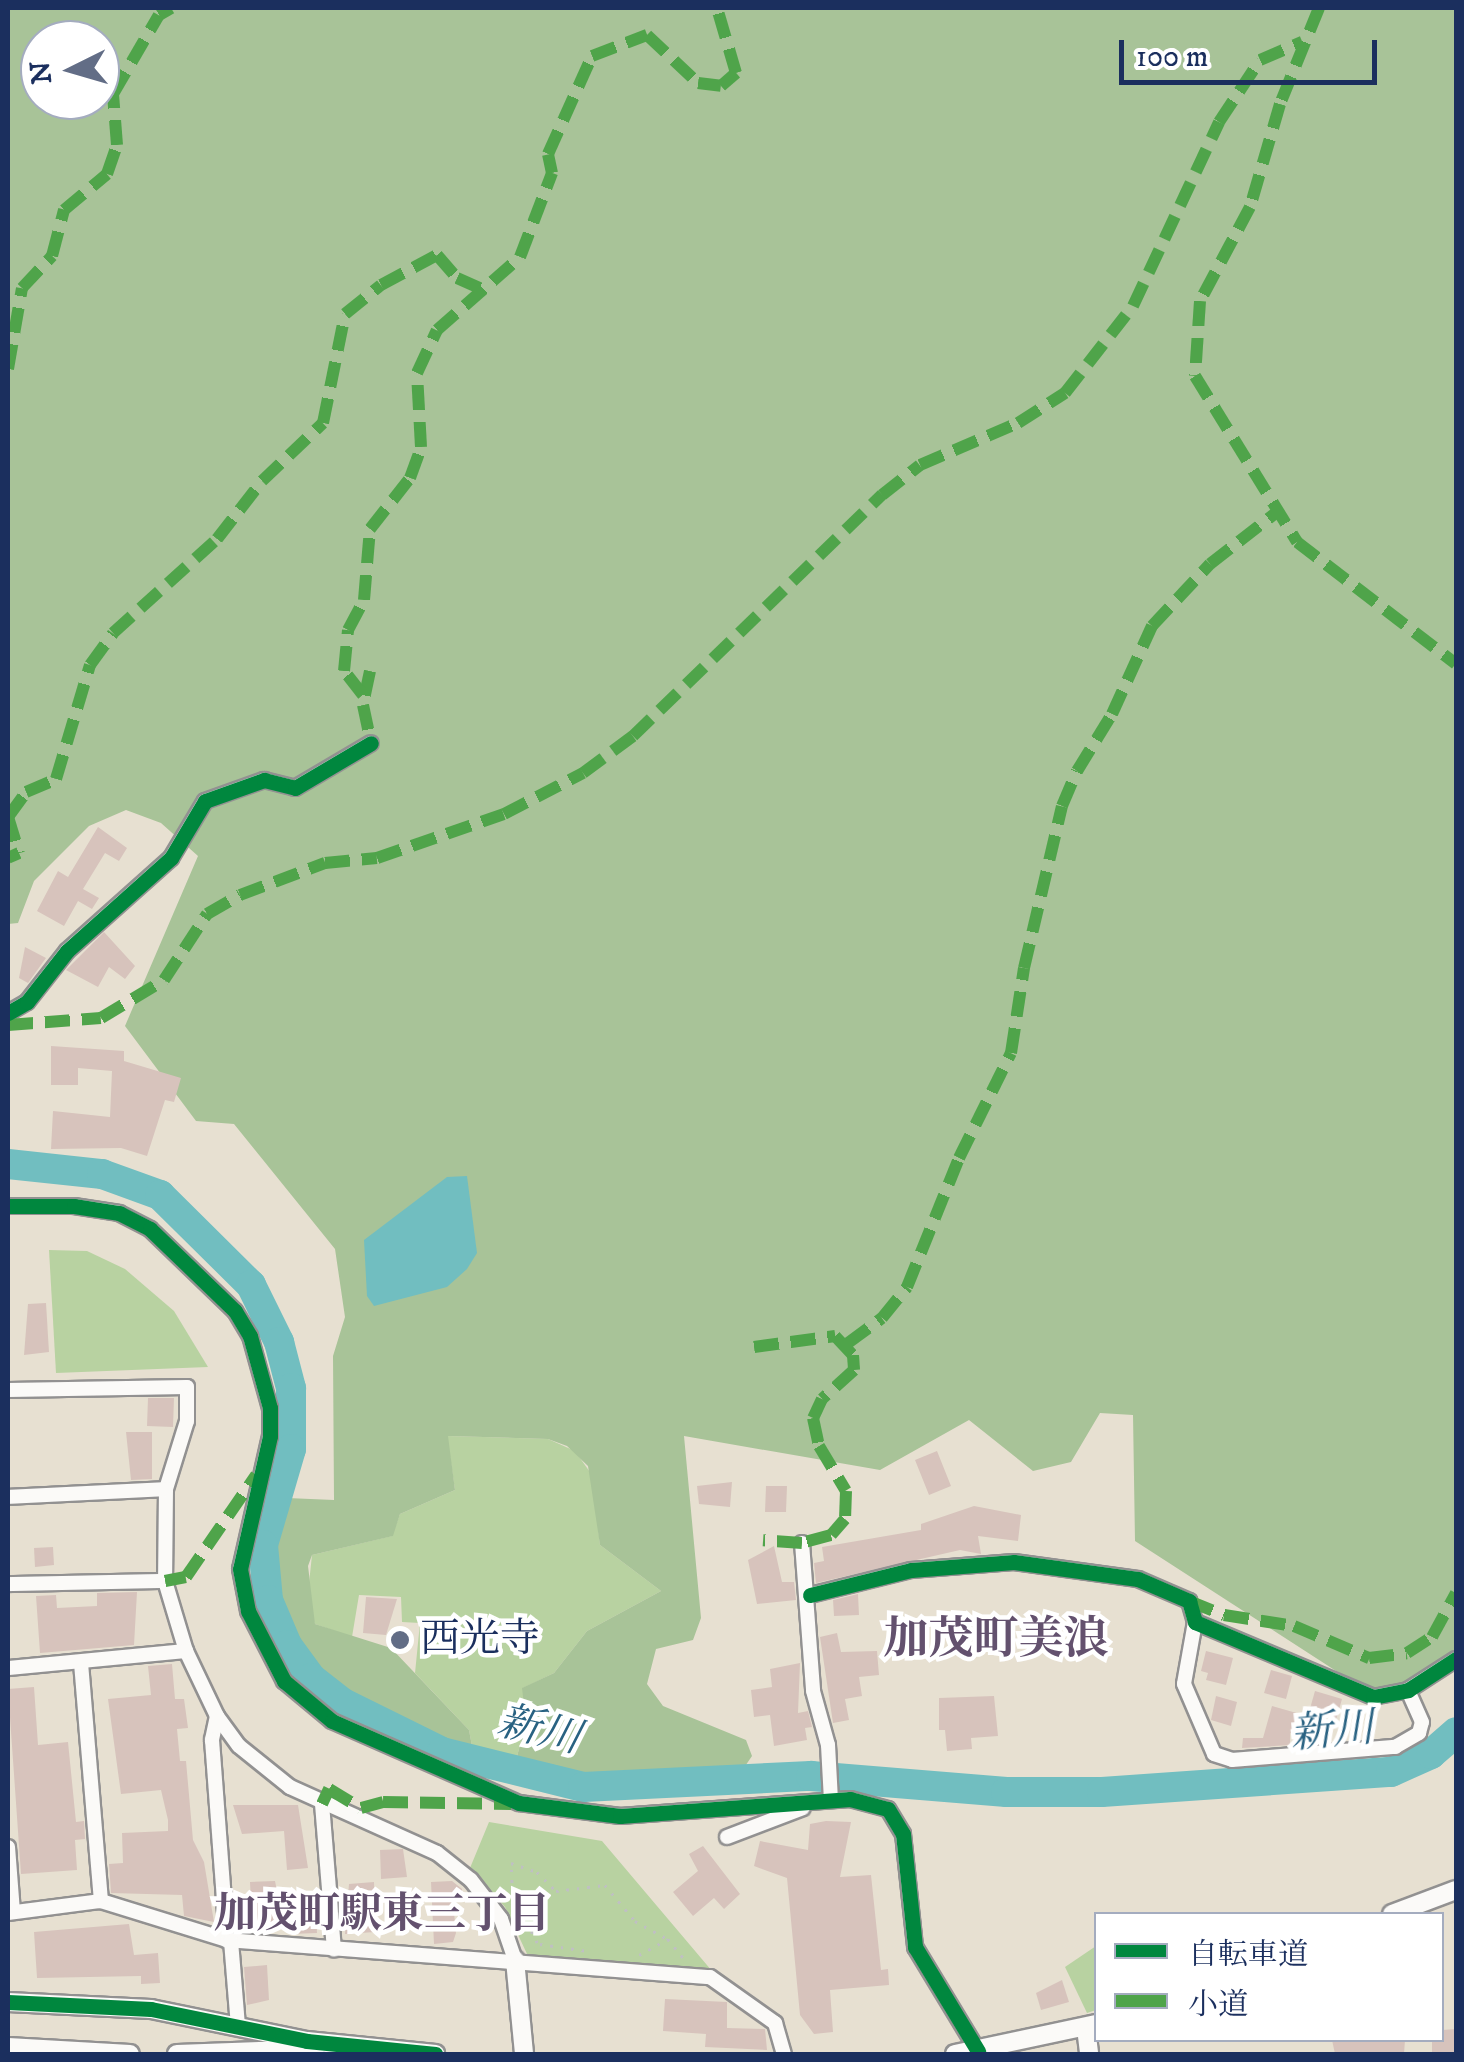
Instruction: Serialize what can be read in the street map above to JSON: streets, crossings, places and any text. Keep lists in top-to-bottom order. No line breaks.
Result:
{"districts":["加茂町美浪","加茂町駅東三丁目"],"water":["新川"],"places":["西光寺"],"legend":["自転車道","小道"],"scale_bar":"100 m","north":"left"}
